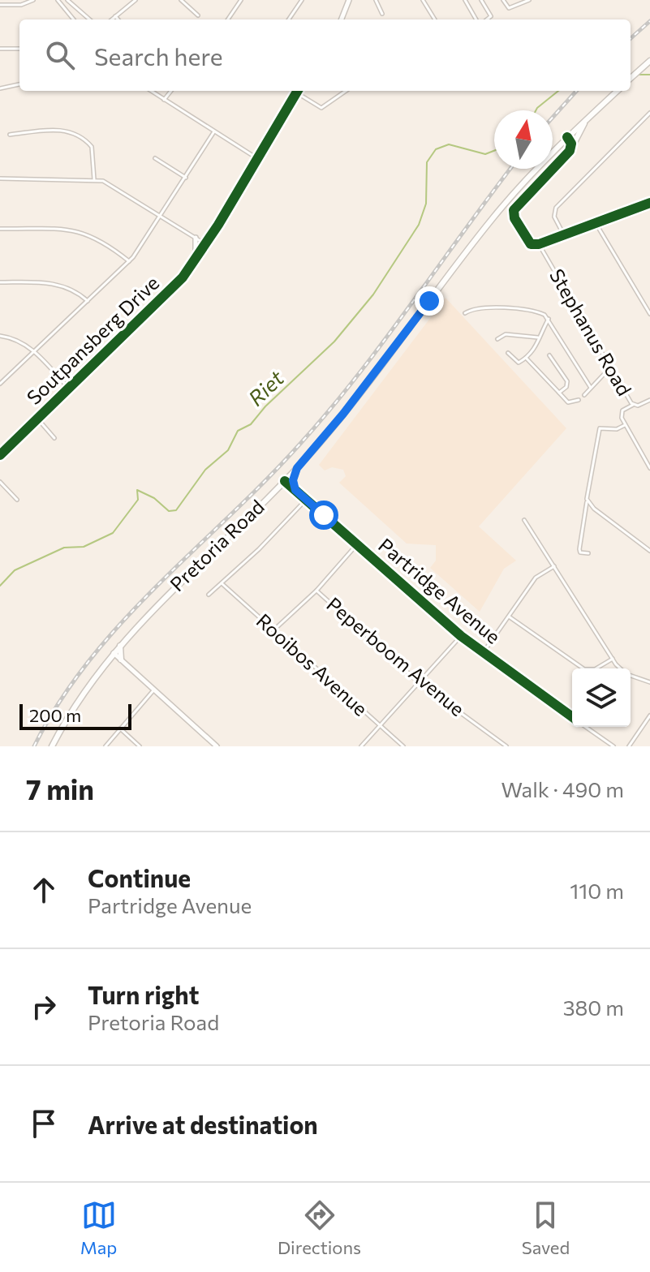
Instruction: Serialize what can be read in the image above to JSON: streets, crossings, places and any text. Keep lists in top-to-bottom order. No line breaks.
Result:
{"streets":{"main road":["Pretoria Road"],"street":["Stephanus Road","Soutpansberg Drive","Partridge Avenue","Peperboom Avenue","Rooibos Avenue"]},"crossings":[["Pretoria Road","Partridge Avenue"]],"water":["Riet"],"scale_bar":"200 m","north":"top","page":{"search":"Search here","scale":"200 m","heading":["7 min","Walk · 490 m"],"list":[["Continue","Partridge Avenue","110 m"],["Turn right","Pretoria Road","380 m"],"Arrive at destination"],"nav":["Map","Directions","Saved"]}}
